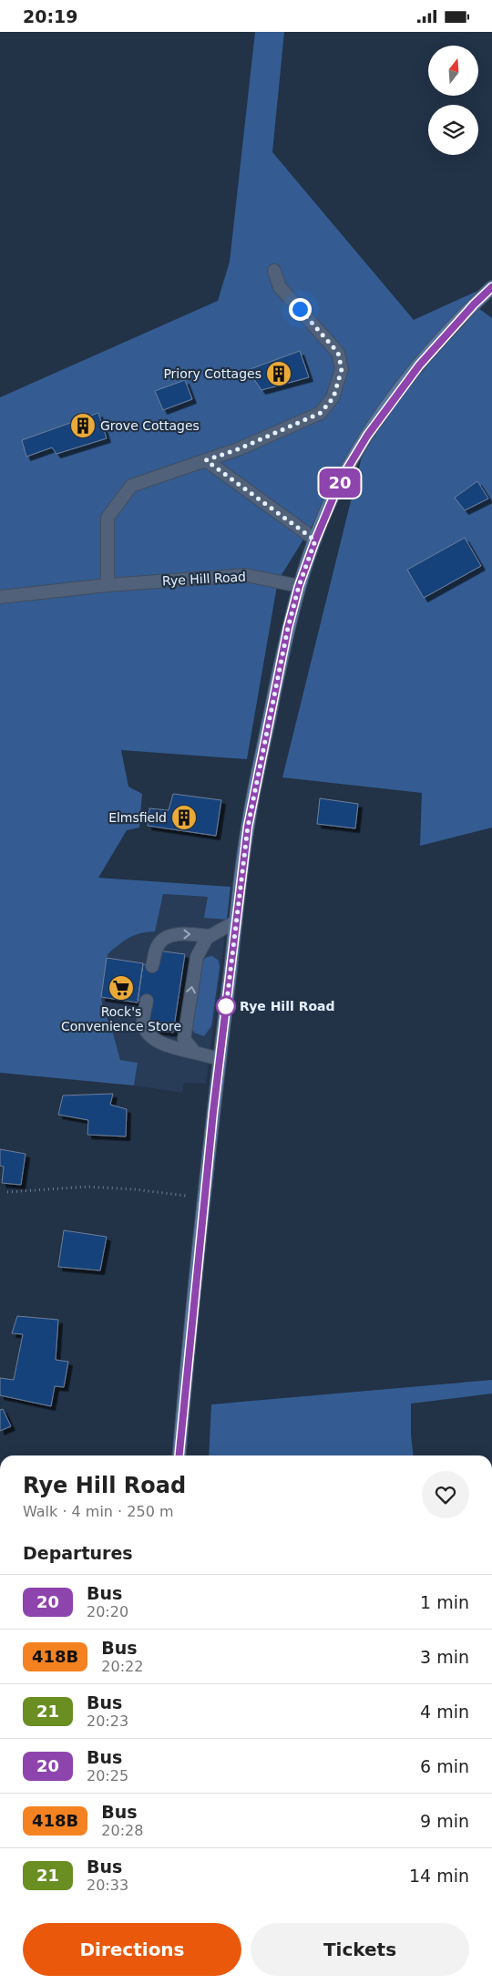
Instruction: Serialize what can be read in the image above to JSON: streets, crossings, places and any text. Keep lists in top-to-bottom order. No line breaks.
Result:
{"streets":{"street":["Rye Hill Road"]},"places":{"building":["Priory Cottages","Grove Cottages","Elmsfield"],"supermarket":["Rock's Convenience Store"],"other":["Rye Hill Road"]},"lines":["bus line 20"],"north":"top","page":{"status":"20:19","on_map":"20","heading":[["Rye Hill Road","Walk · 4 min · 250 m"],"Departures"],"list":[{"mark":"20","name":"Bus","note":"20:20","value":"1 min"},{"mark":"418B","name":"Bus","note":"20:22","value":"3 min"},{"mark":"21","name":"Bus","note":"20:23","value":"4 min"},{"mark":"20","name":"Bus","note":"20:25","value":"6 min"},{"mark":"418B","name":"Bus","note":"20:28","value":"9 min"},{"mark":"21","name":"Bus","note":"20:33","value":"14 min"}],"buttons":["Directions","Tickets"]}}
